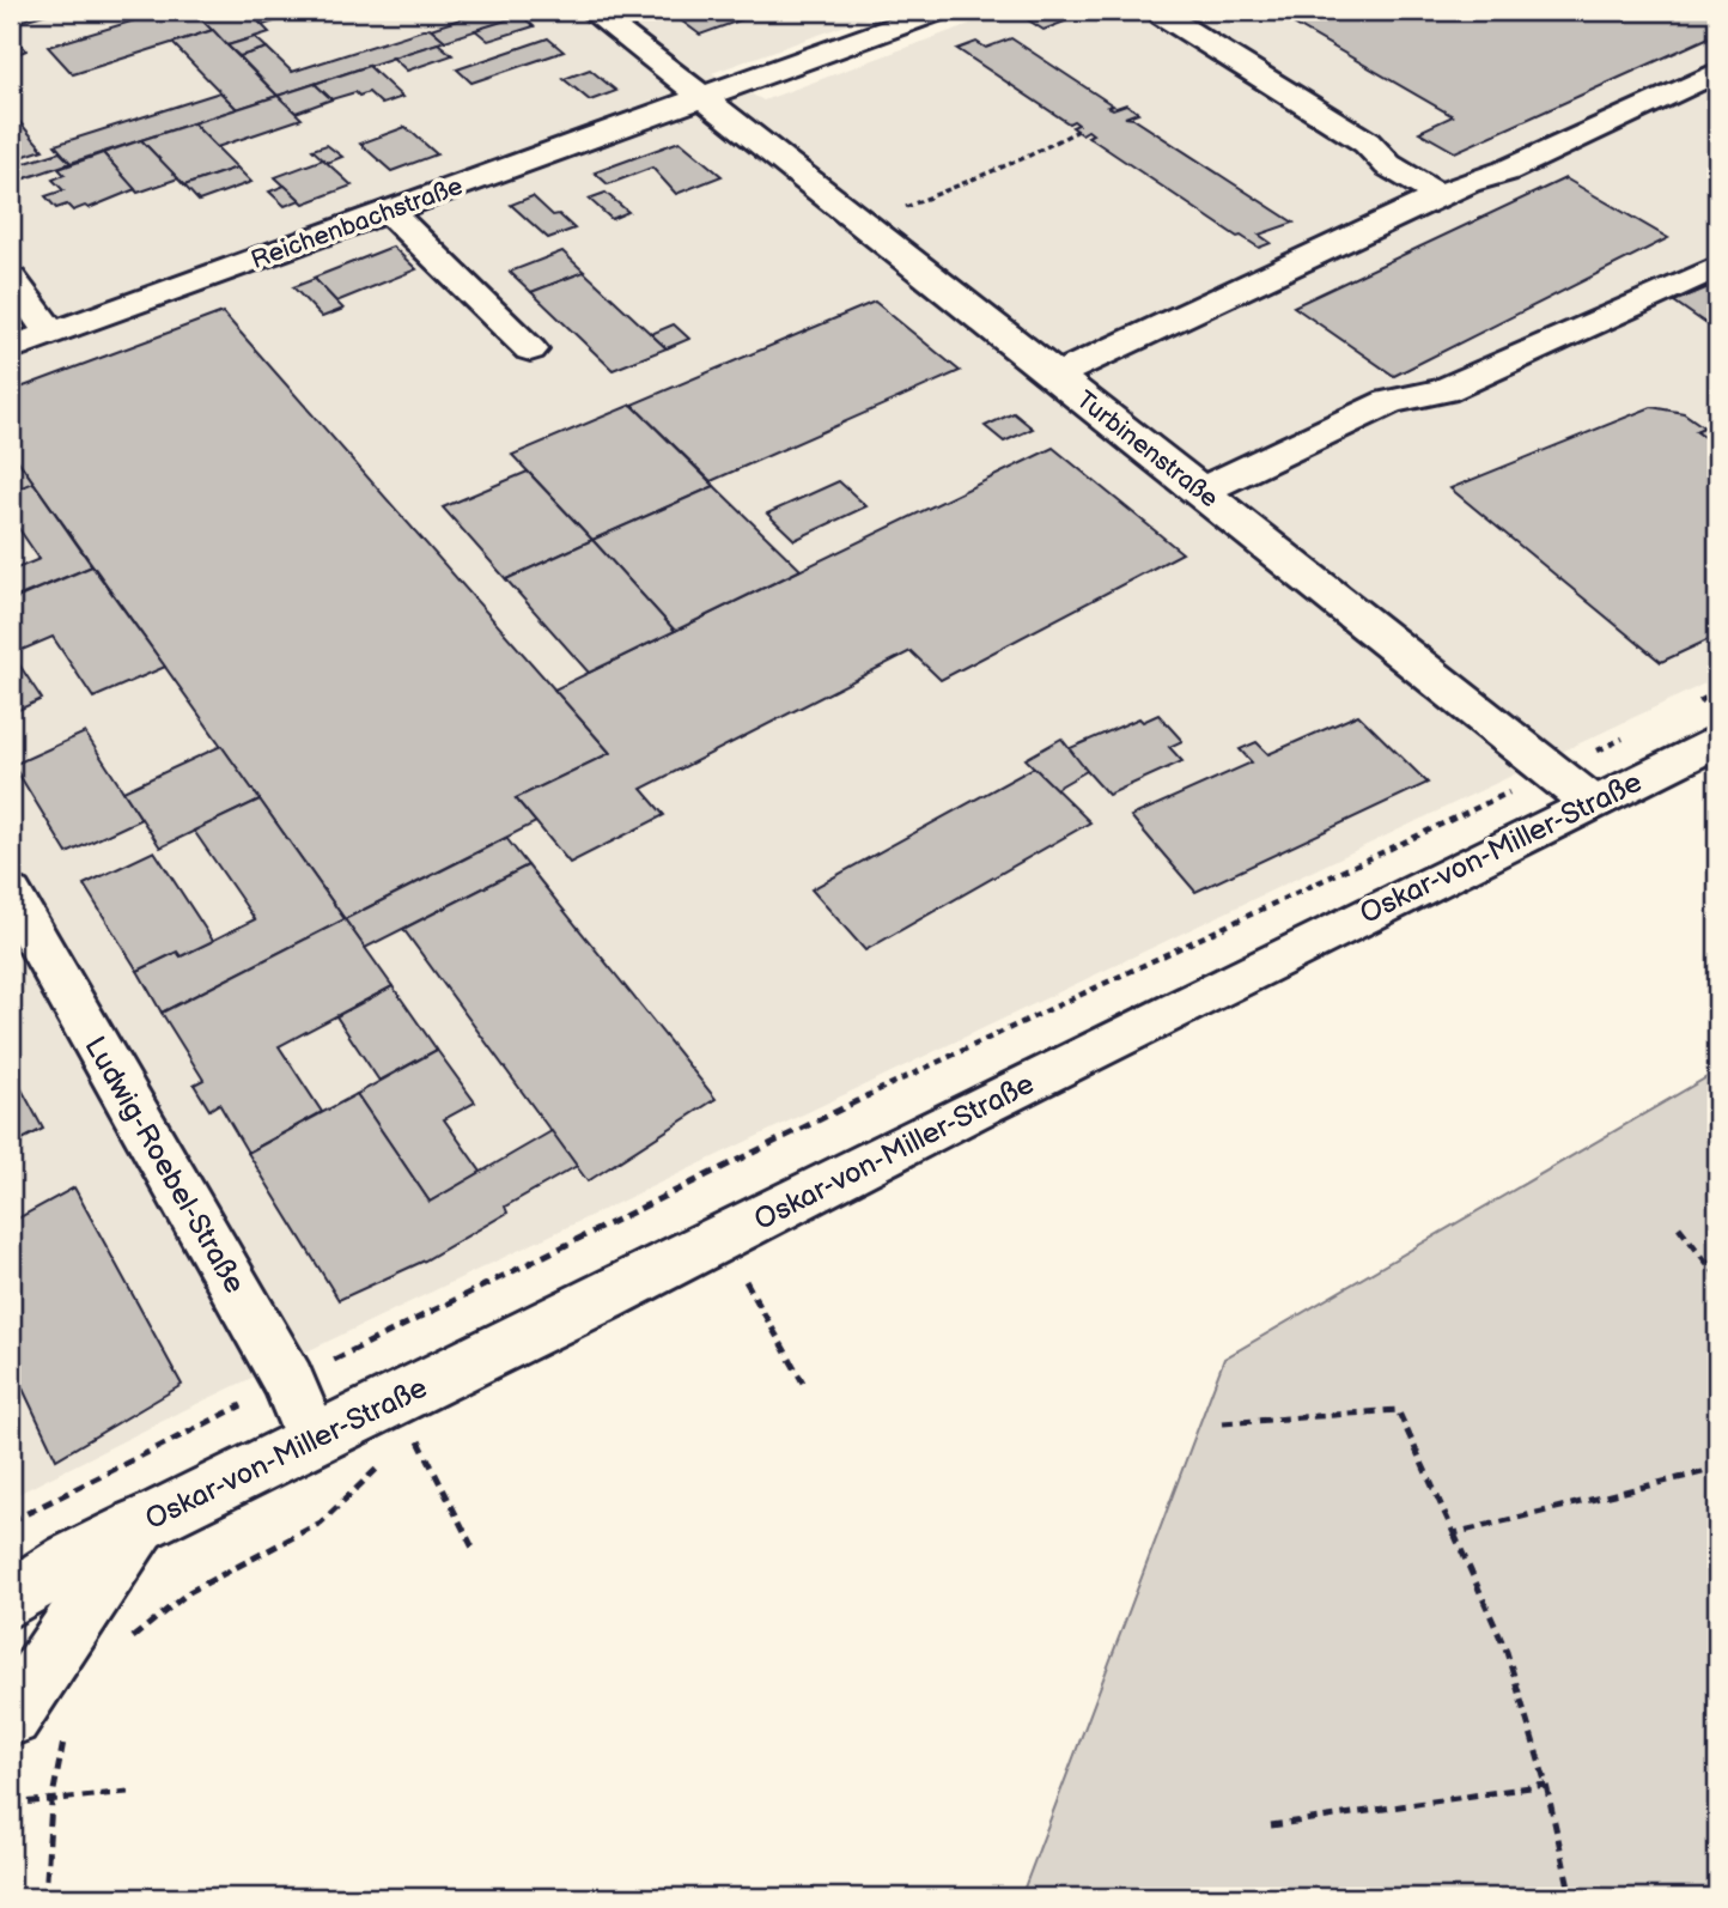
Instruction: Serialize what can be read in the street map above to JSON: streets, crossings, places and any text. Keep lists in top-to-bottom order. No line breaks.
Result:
{"streets":{"street":["Reichenbachstraße","Turbinenstraße","Oskar-von-Miller-Straße","Ludwig-Roebel-Straße"]},"crossings":[["Reichenbachstraße","Turbinenstraße"],["Turbinenstraße","Oskar-von-Miller-Straße"],["Oskar-von-Miller-Straße","Ludwig-Roebel-Straße"]]}
